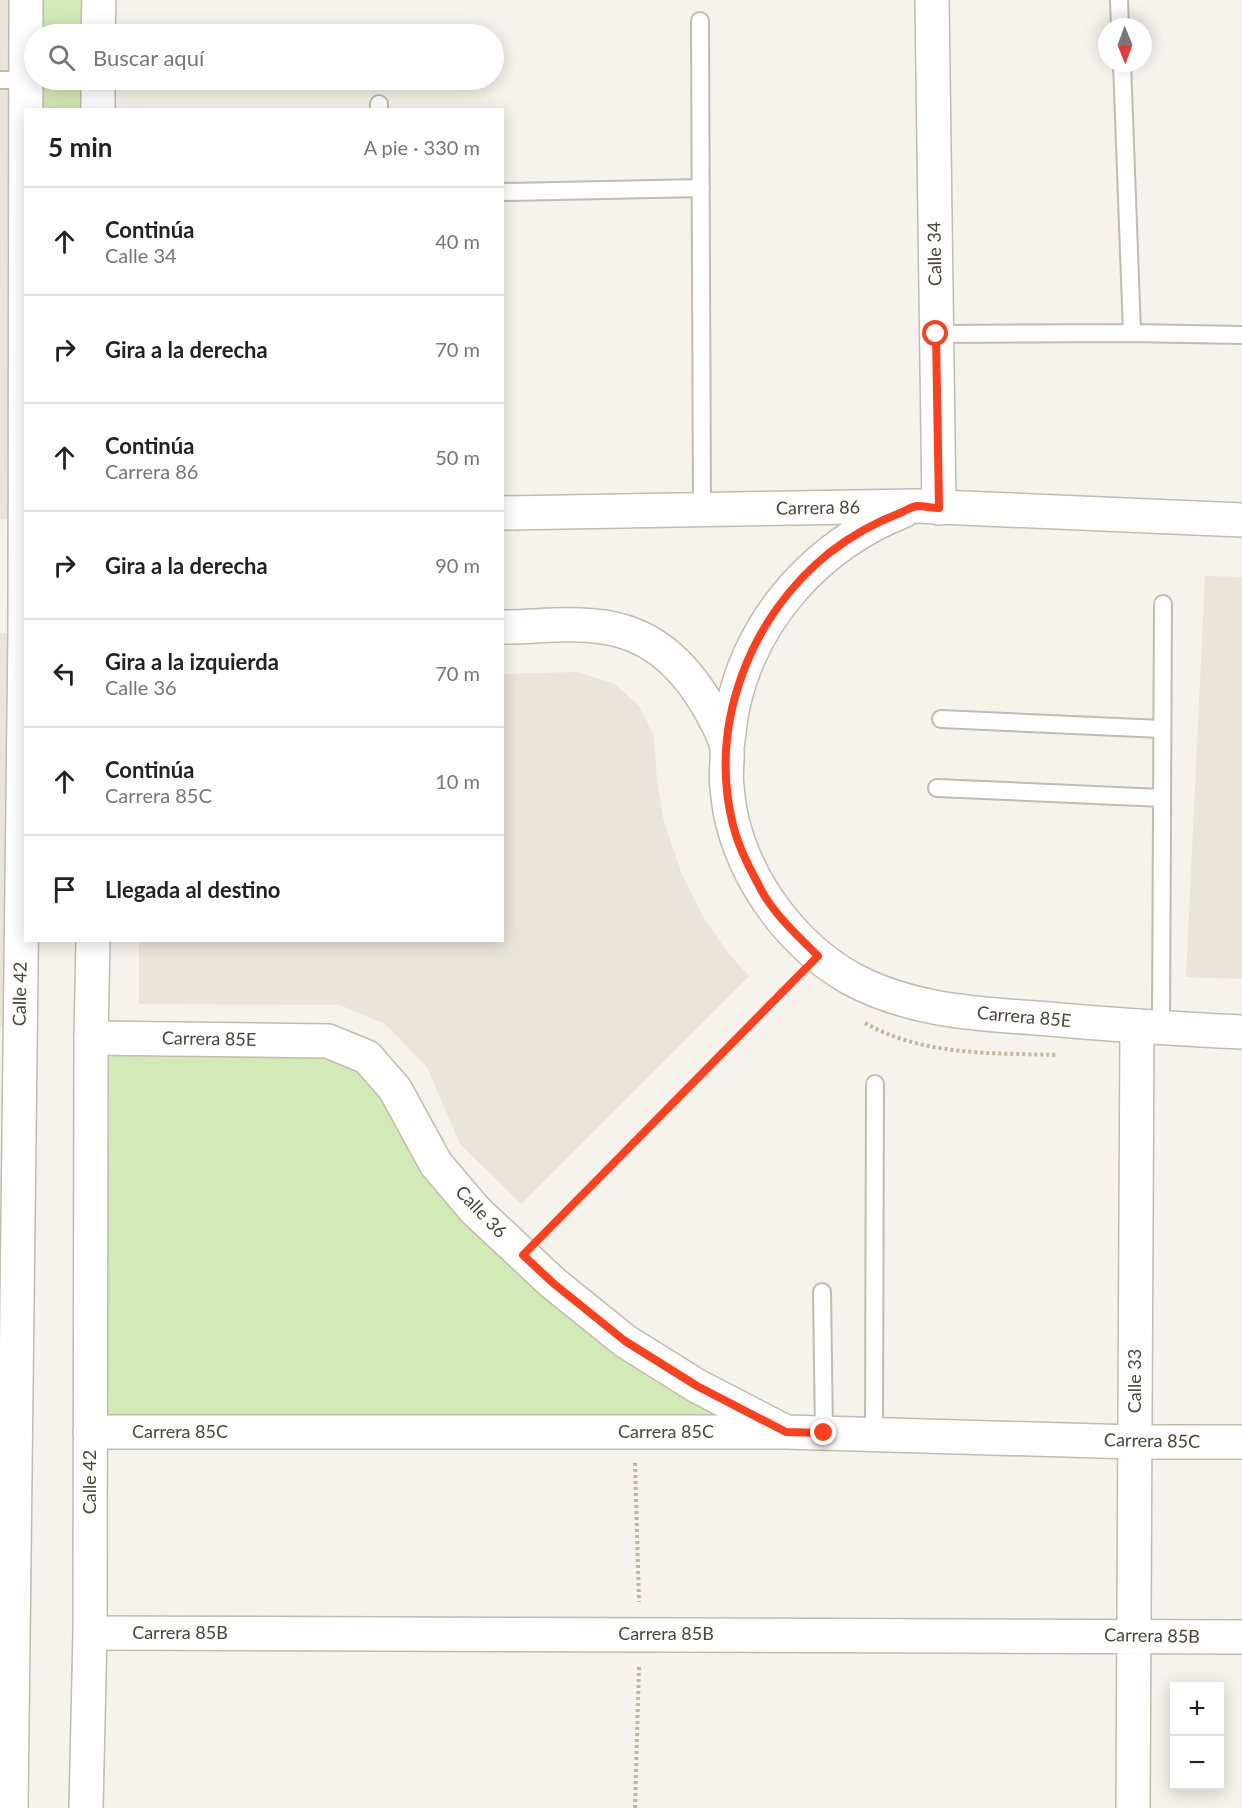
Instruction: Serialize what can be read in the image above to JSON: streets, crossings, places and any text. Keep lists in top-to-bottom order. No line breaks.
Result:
{"streets":{"street":["Calle 34","Carrera 86","Calle 42","Carrera 85E","Calle 36","Calle 33","Carrera 85C","Carrera 85B"]},"crossings":[["Calle 34","Carrera 86"],["Calle 42","Carrera 85E"],["Calle 42","Carrera 85C"],["Calle 42","Carrera 85B"],["Carrera 85E","Calle 36"],["Carrera 85E","Calle 33"],["Calle 36","Carrera 85C"],["Calle 33","Carrera 85C"],["Calle 33","Carrera 85B"]],"north":"bottom","page":{"search":"Buscar aquí","heading":["5 min","A pie · 330 m"],"list":[["Continúa","Calle 34","40 m"],["Gira a la derecha","70 m"],["Continúa","Carrera 86","50 m"],["Gira a la derecha","90 m"],["Gira a la izquierda","Calle 36","70 m"],["Continúa","Carrera 85C","10 m"],"Llegada al destino"],"map_buttons":["+","−"]}}
